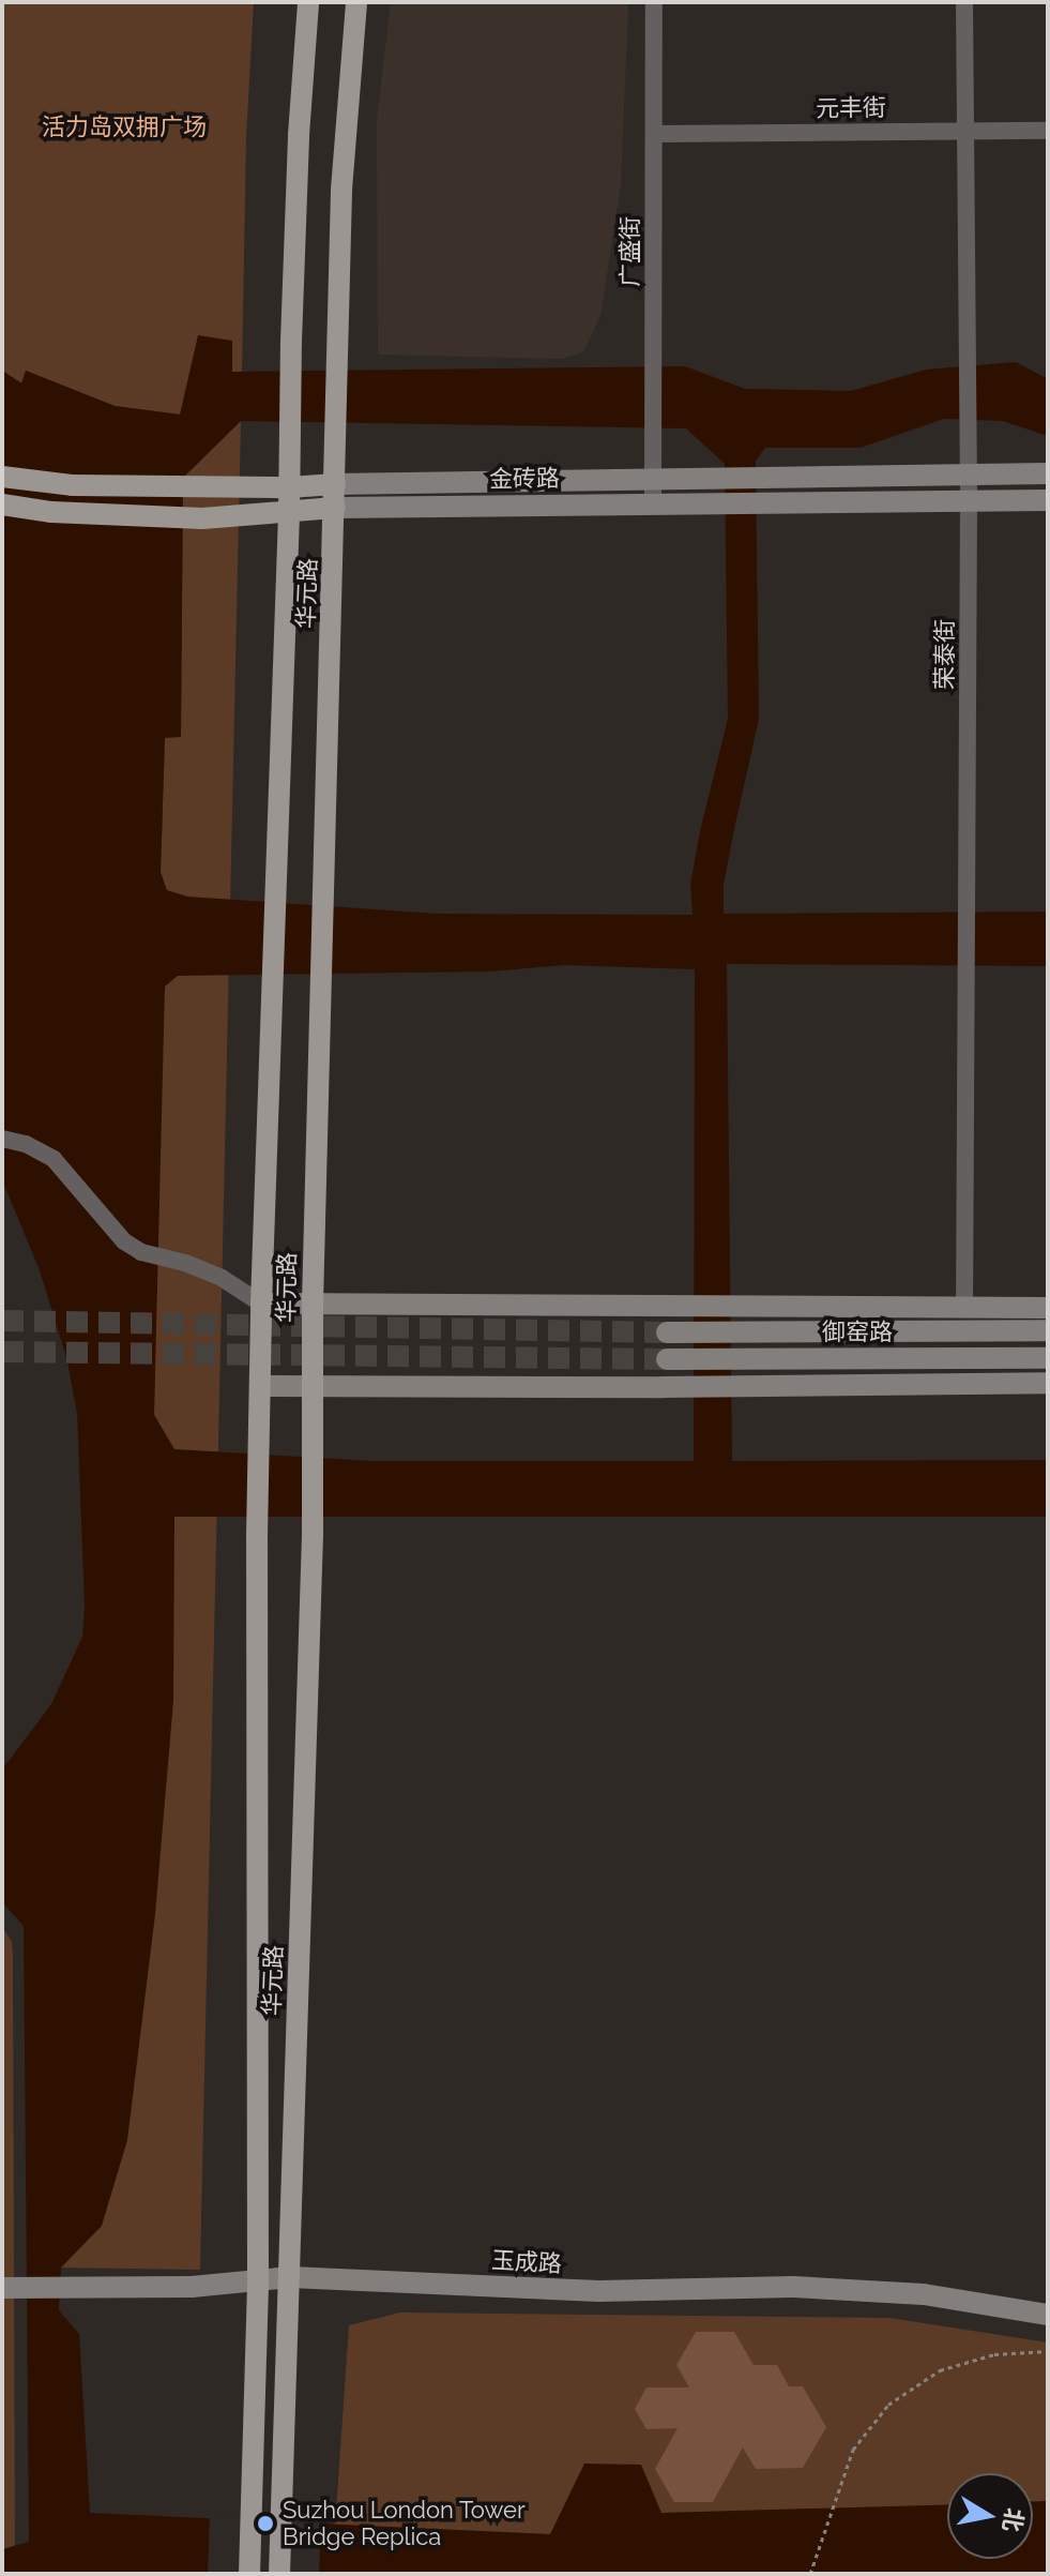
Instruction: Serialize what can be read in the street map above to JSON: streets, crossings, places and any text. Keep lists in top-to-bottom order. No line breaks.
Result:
{"streets":{"main road":["金砖路","华元路"],"street":["元丰街","广盛街","荣泰街","御窑路","玉成路"]},"crossings":[["元丰街","广盛街"],["元丰街","荣泰街"],["广盛街","金砖路"],["金砖路","华元路"],["金砖路","荣泰街"],["华元路","玉成路"]],"parks":["活力岛双拥广场"],"places":["Suzhou London Tower Bridge Replica"],"north":"right"}
